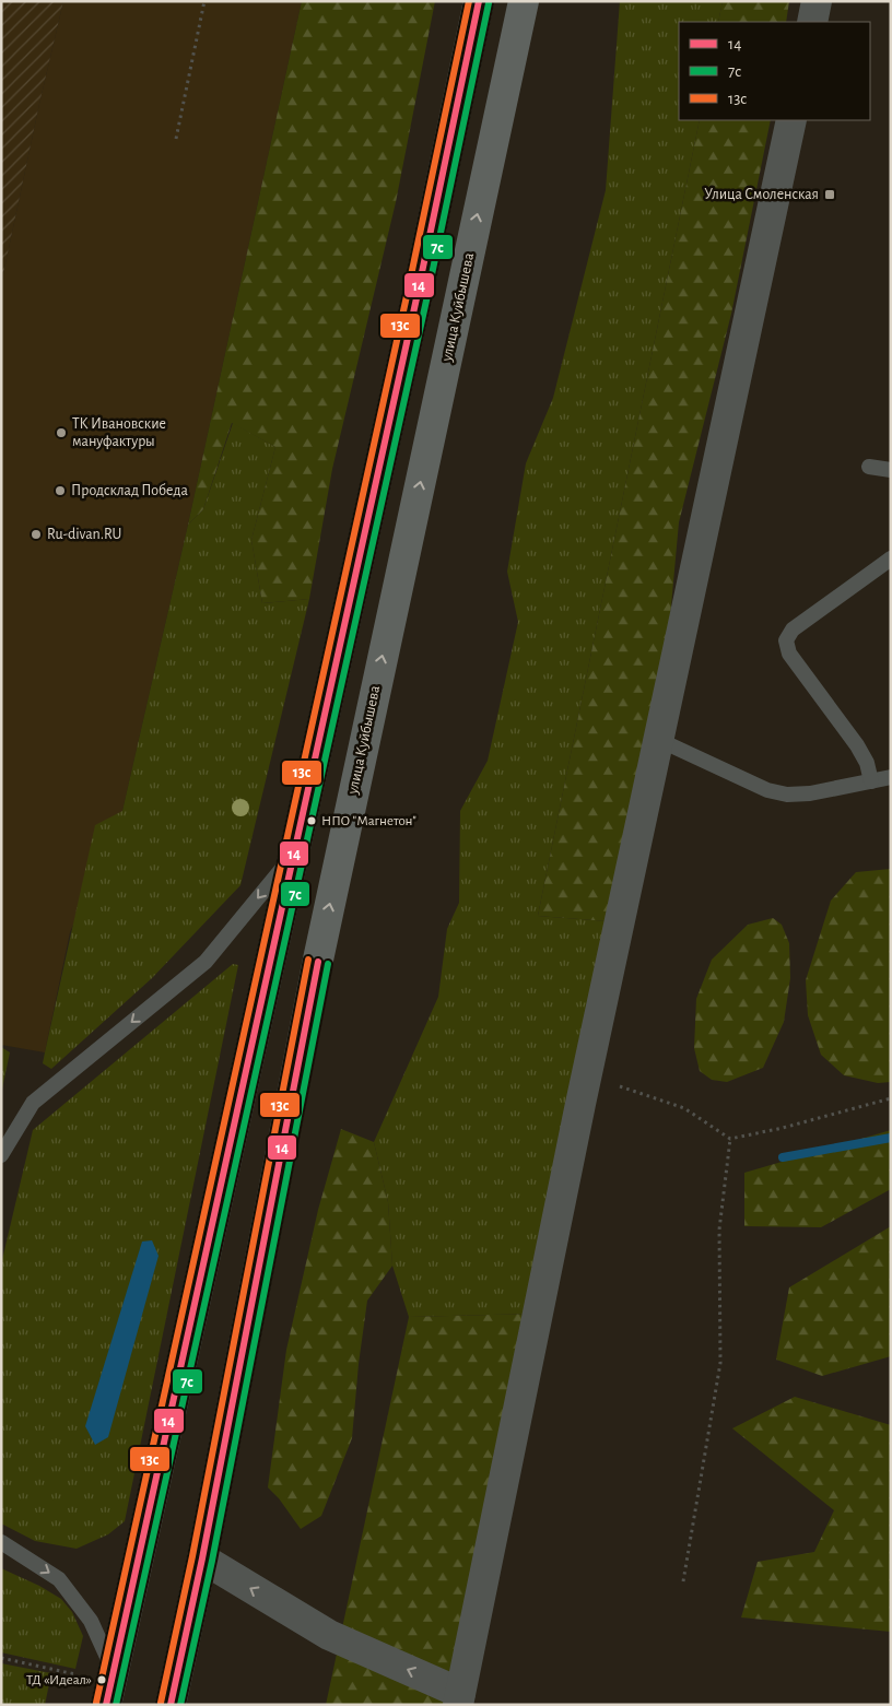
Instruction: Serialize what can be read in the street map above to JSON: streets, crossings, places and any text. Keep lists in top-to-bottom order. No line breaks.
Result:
{"streets":{"highway":["улица Куйбышева"]},"places":{"transit":["Улица Смоленская"],"other":["ТК Ивановские мануфактуры","Продсклад Победа","Ru-divan.RU","НПО \"Магнетон\"","ТД «Идеал»"]},"lines":["transit line 14","transit line 13с","transit line 7с"],"legend":["14","7с","13с"]}
